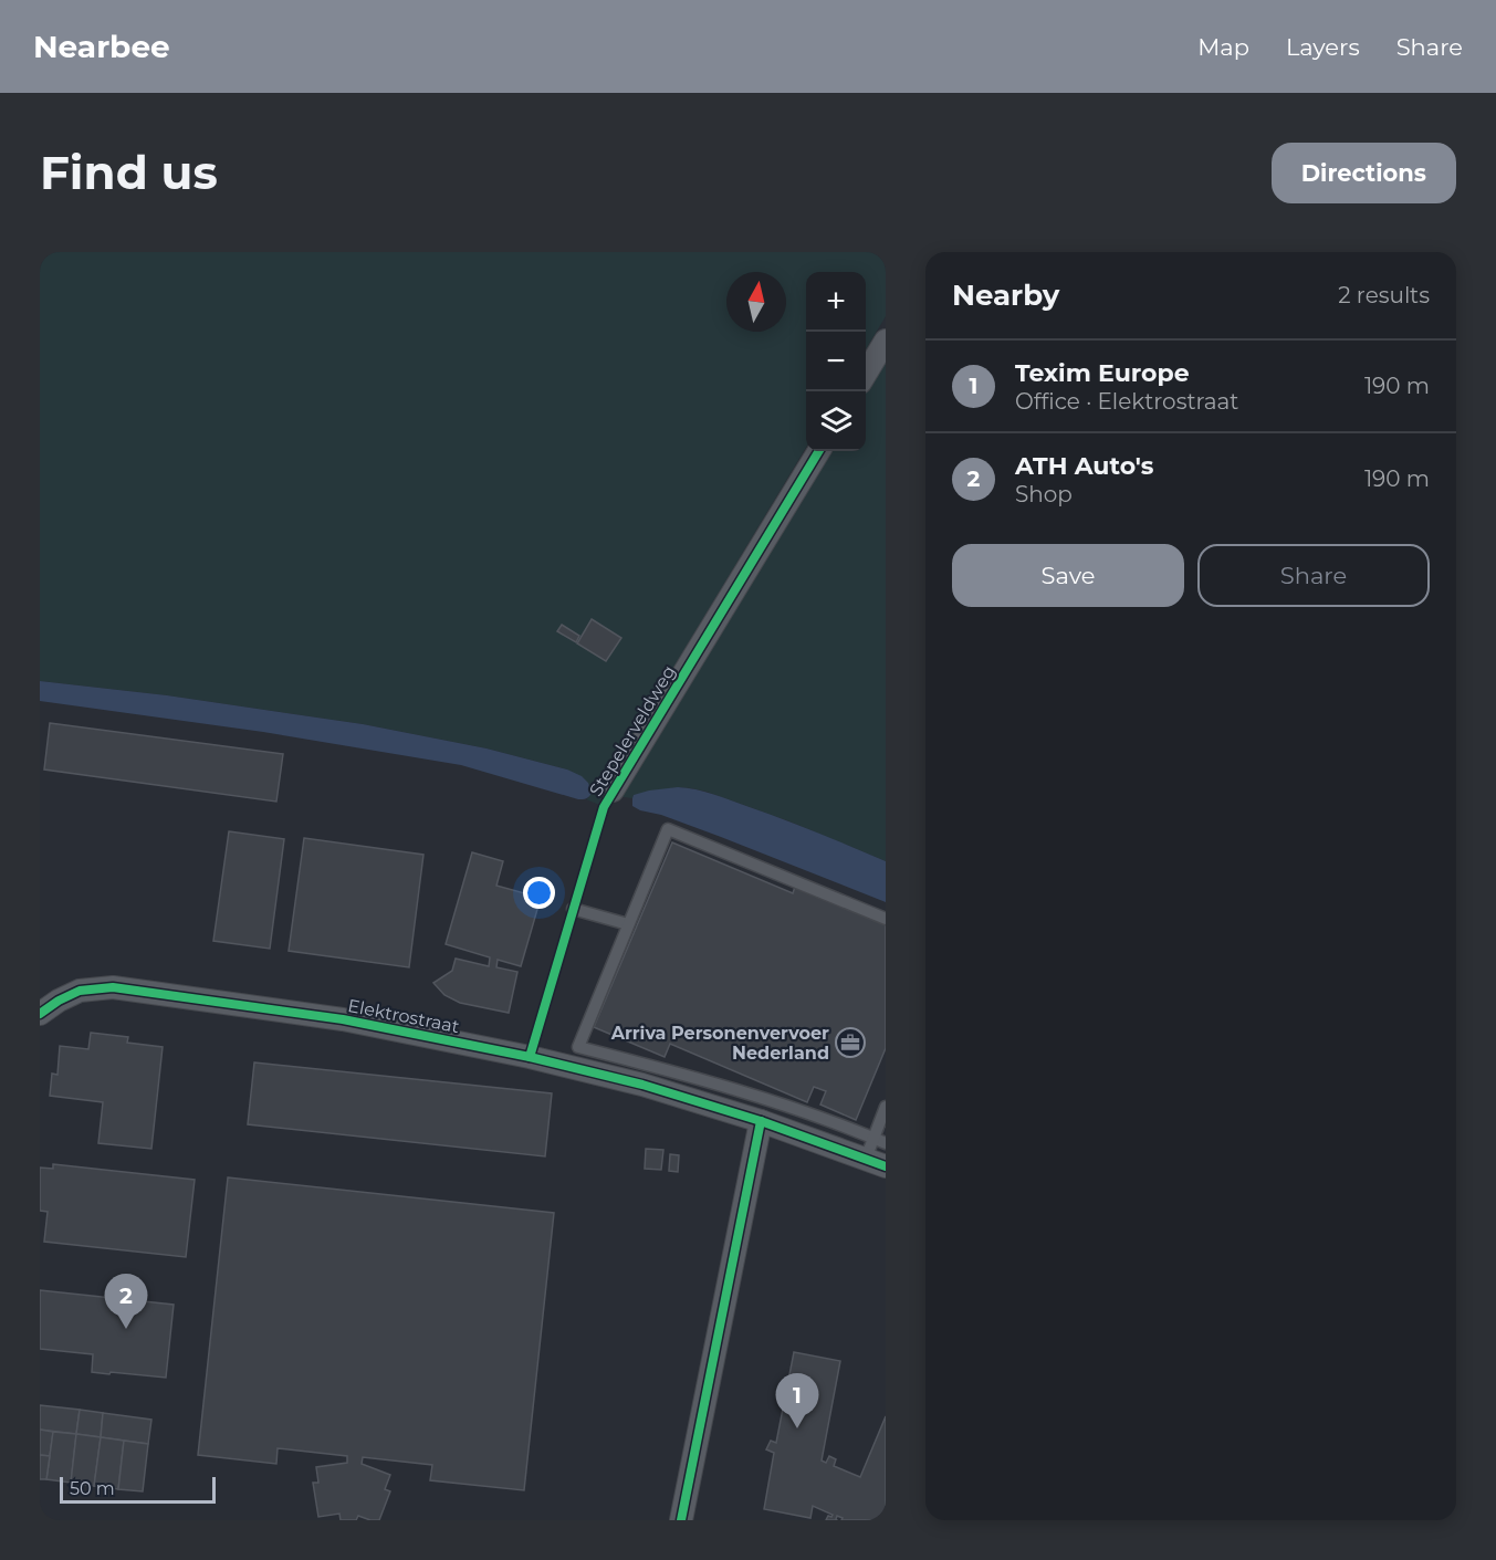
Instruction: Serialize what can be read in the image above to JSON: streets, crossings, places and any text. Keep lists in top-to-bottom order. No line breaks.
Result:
{"streets":{"street":["Stepelerveldweg","Elektrostraat"]},"places":{"office":["Arriva Personenvervoer Nederland"]},"scale_bar":"50 m","north":"top","page":{"header":"Nearbee","nav":["Map","Layers","Share"],"buttons":["Directions",["Save","Share"]],"title":"Find us","heading":["Nearby","2 results"],"map_buttons":["+","−"],"list":[{"mark":"1","name":"Texim Europe","note":"Office · Elektrostraat","value":"190 m"},{"mark":"2","name":"ATH Auto's","note":"Shop","value":"190 m"}],"pins":["2","1"],"scale":"50 m"}}
